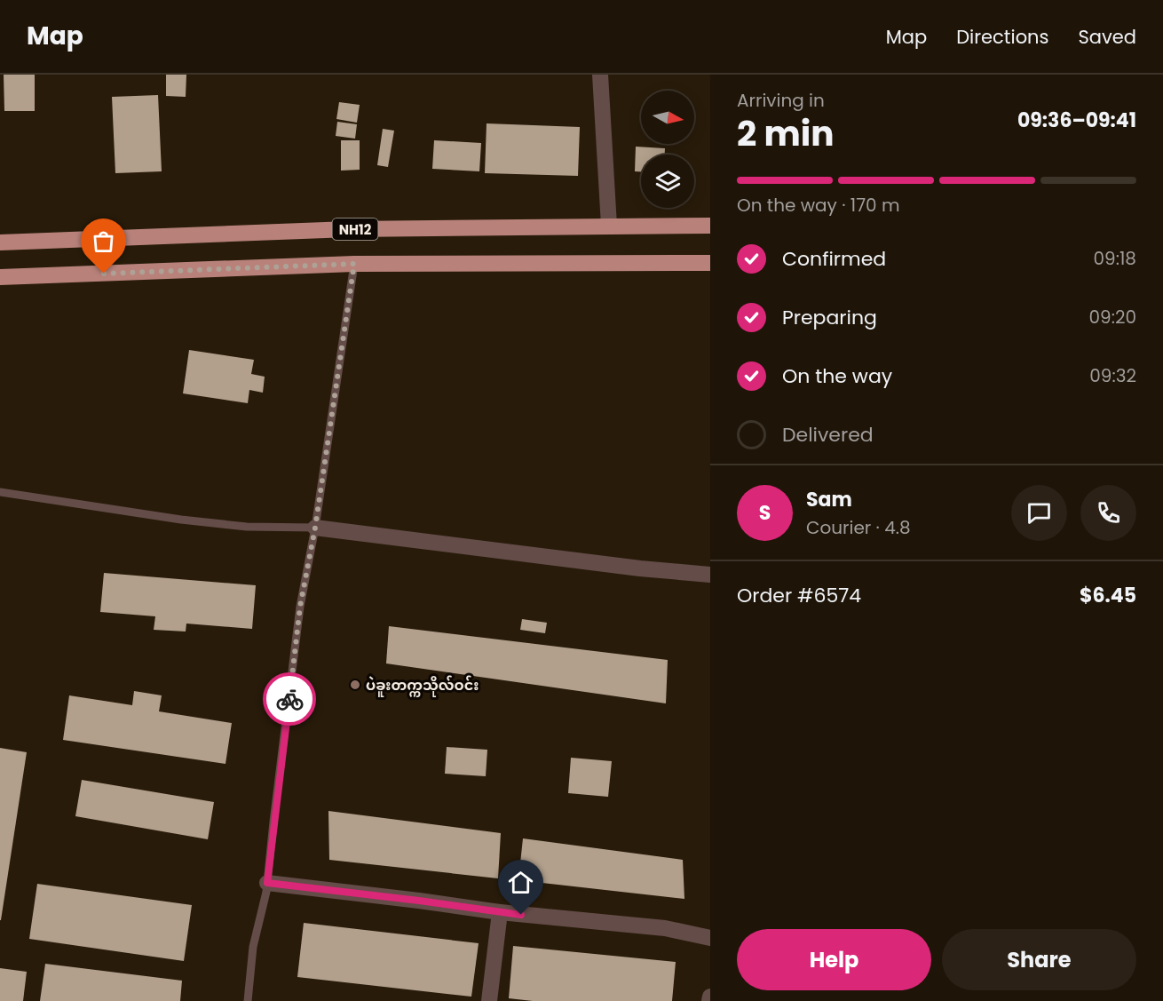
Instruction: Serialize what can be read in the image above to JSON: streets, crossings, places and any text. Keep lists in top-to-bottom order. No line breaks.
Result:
{"streets":{"highway":["NH12"]},"places":["ပဲခူးတက္ကသိုလ်ဝင်း"],"north":"right","page":{"header":"Map","nav":["Map","Directions","Saved"],"heading":["2 min","Arriving in","09:36–09:41"],"panel":["Sam","Courier · 4.8","Order #6574","$6.45"],"bar":"On the way · 170 m","list":[["Confirmed","09:18"],["Preparing","09:20"],["On the way","09:32"],"Delivered"],"round":"S","buttons":["Help","Share"]}}
